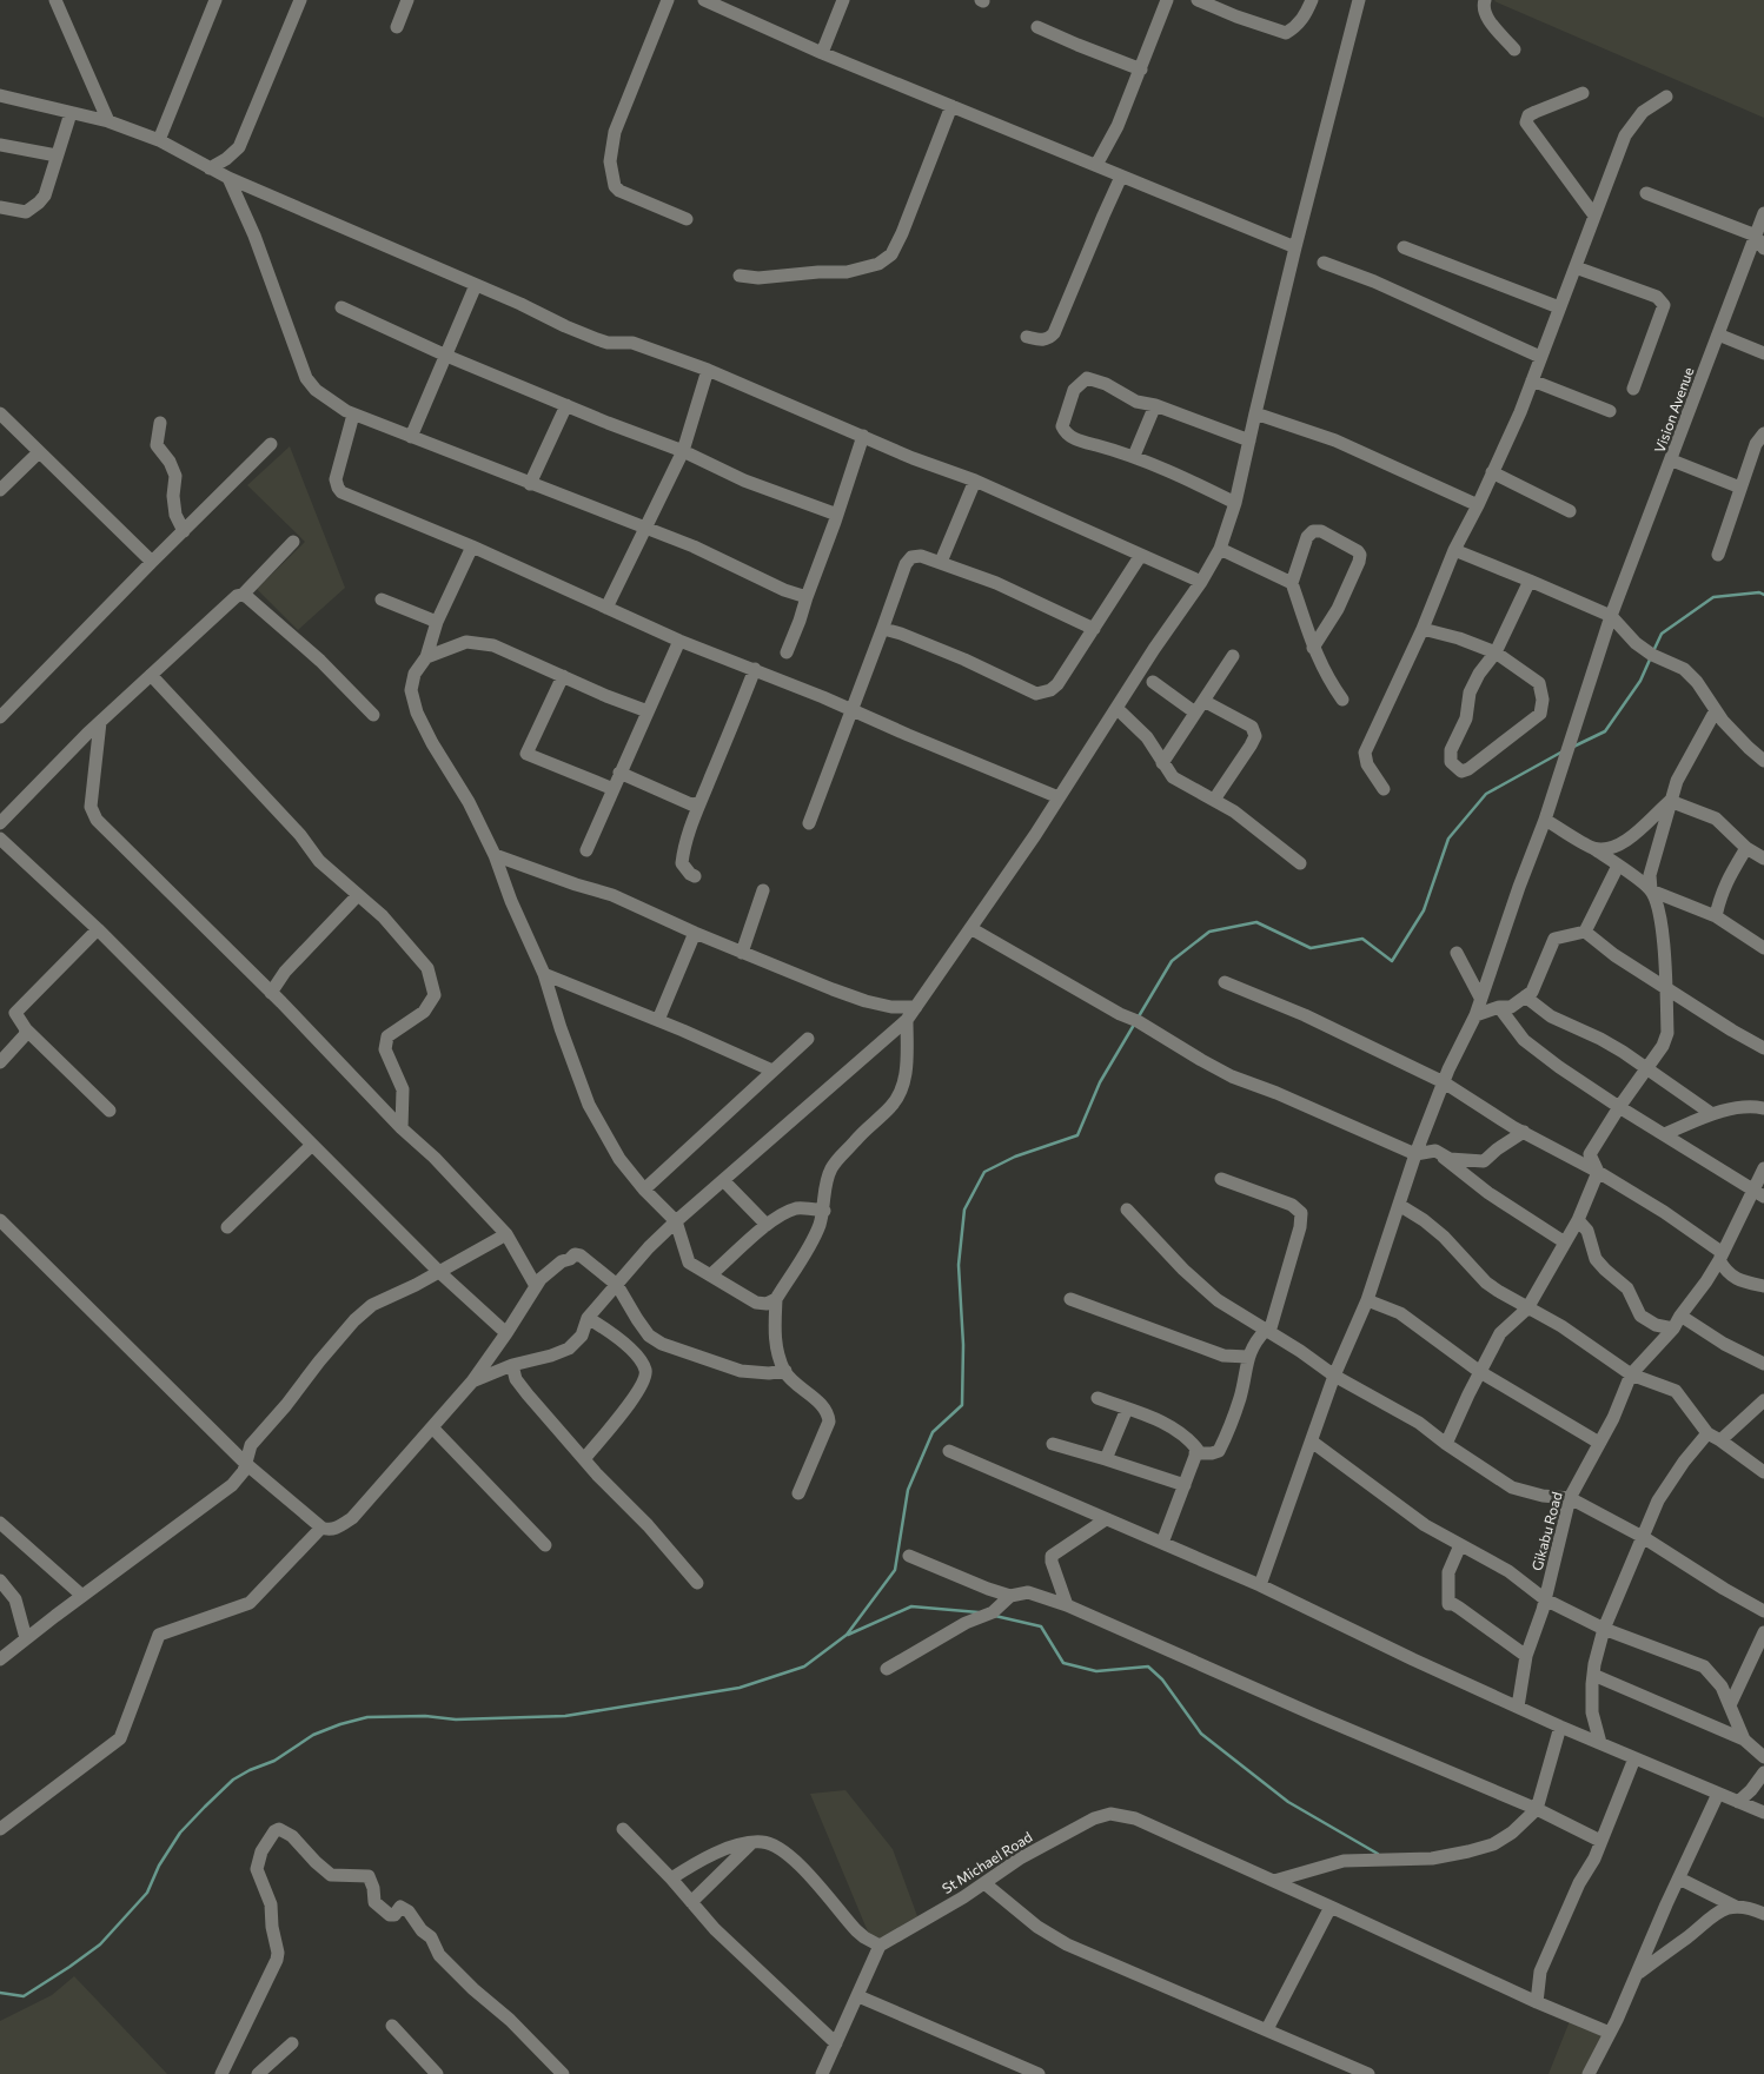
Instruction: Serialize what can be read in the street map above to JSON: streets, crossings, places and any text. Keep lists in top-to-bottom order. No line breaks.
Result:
{"streets":{"street":["Vision Avenue","Gikabu Road","St Michael Road"]}}
